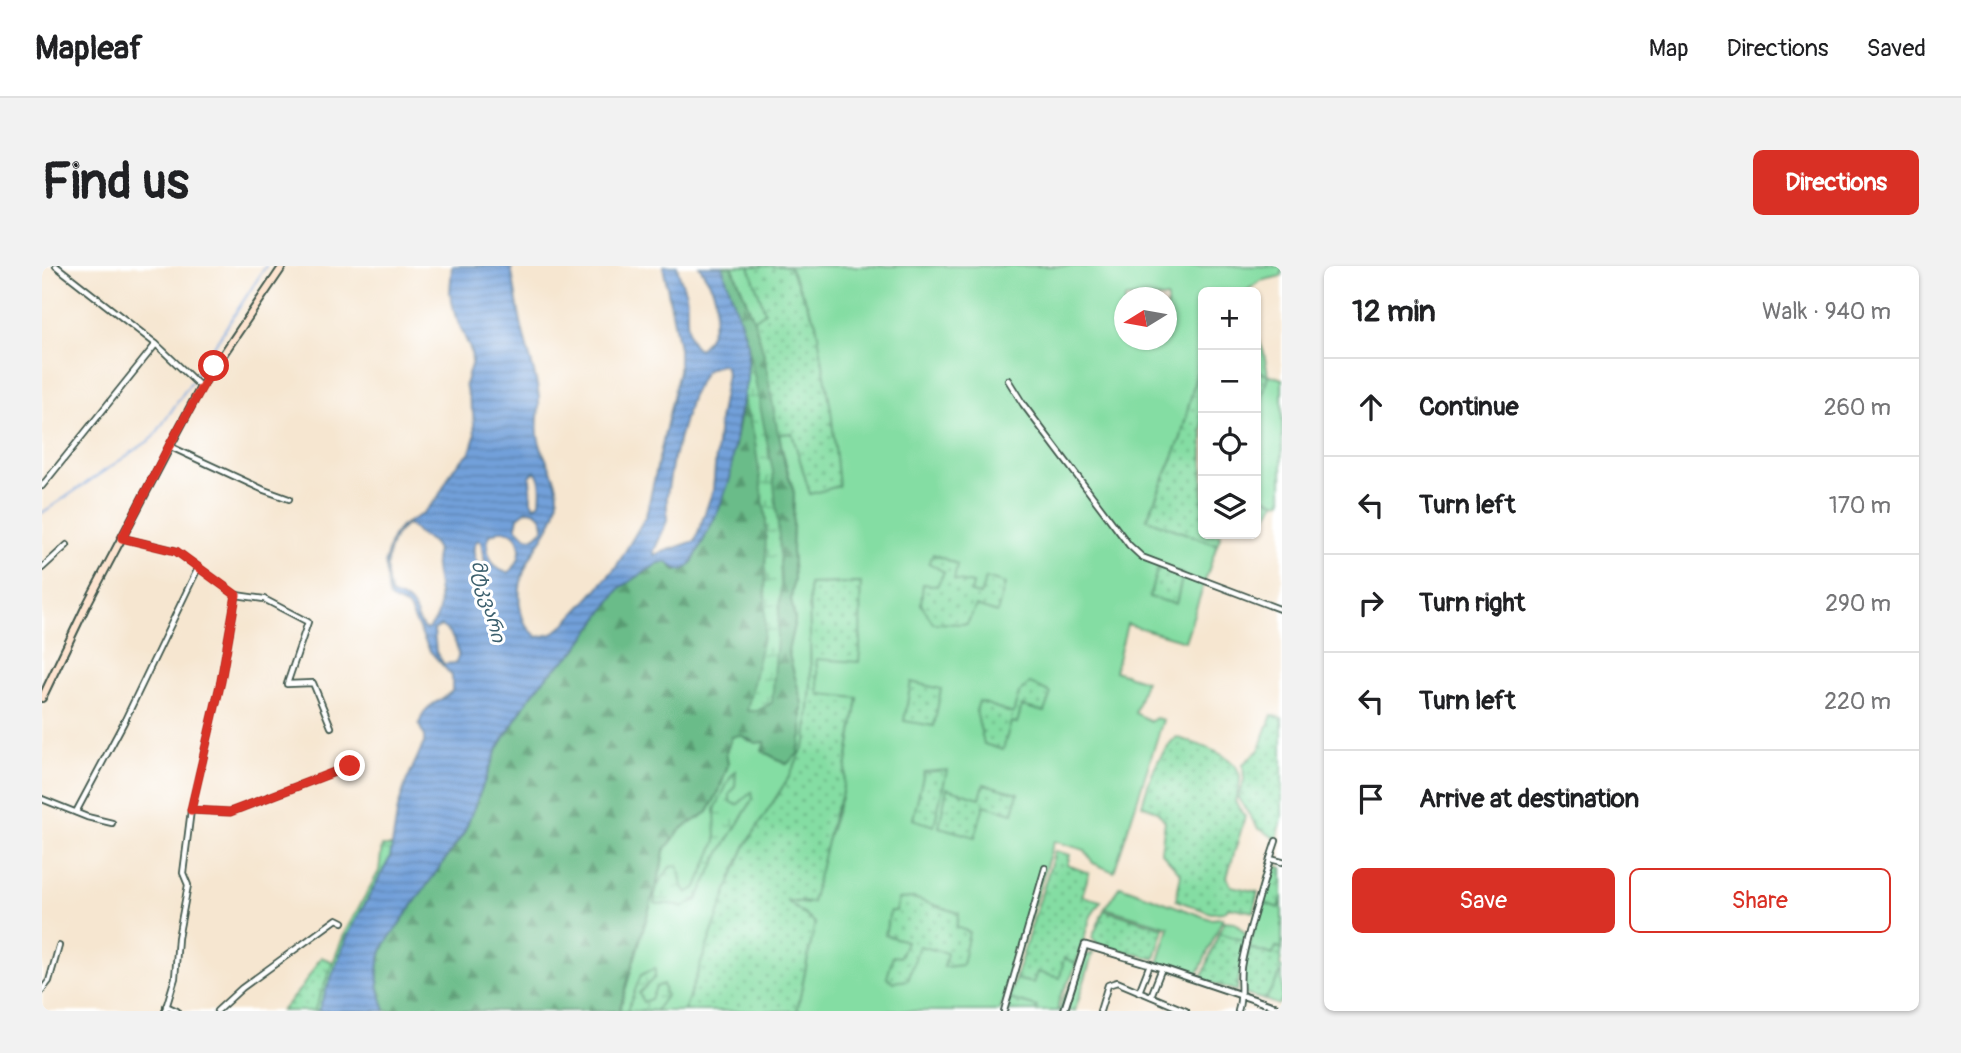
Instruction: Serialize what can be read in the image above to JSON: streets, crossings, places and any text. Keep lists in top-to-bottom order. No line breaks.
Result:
{"water":["მტკვარი"],"north":"left","page":{"header":"Mapleaf","nav":["Map","Directions","Saved"],"buttons":["Directions",["Save","Share"]],"title":"Find us","heading":["12 min","Walk · 940 m"],"map_buttons":["+","−"],"list":[["Continue","260 m"],["Turn left","170 m"],["Turn right","290 m"],["Turn left","220 m"],"Arrive at destination"]}}
